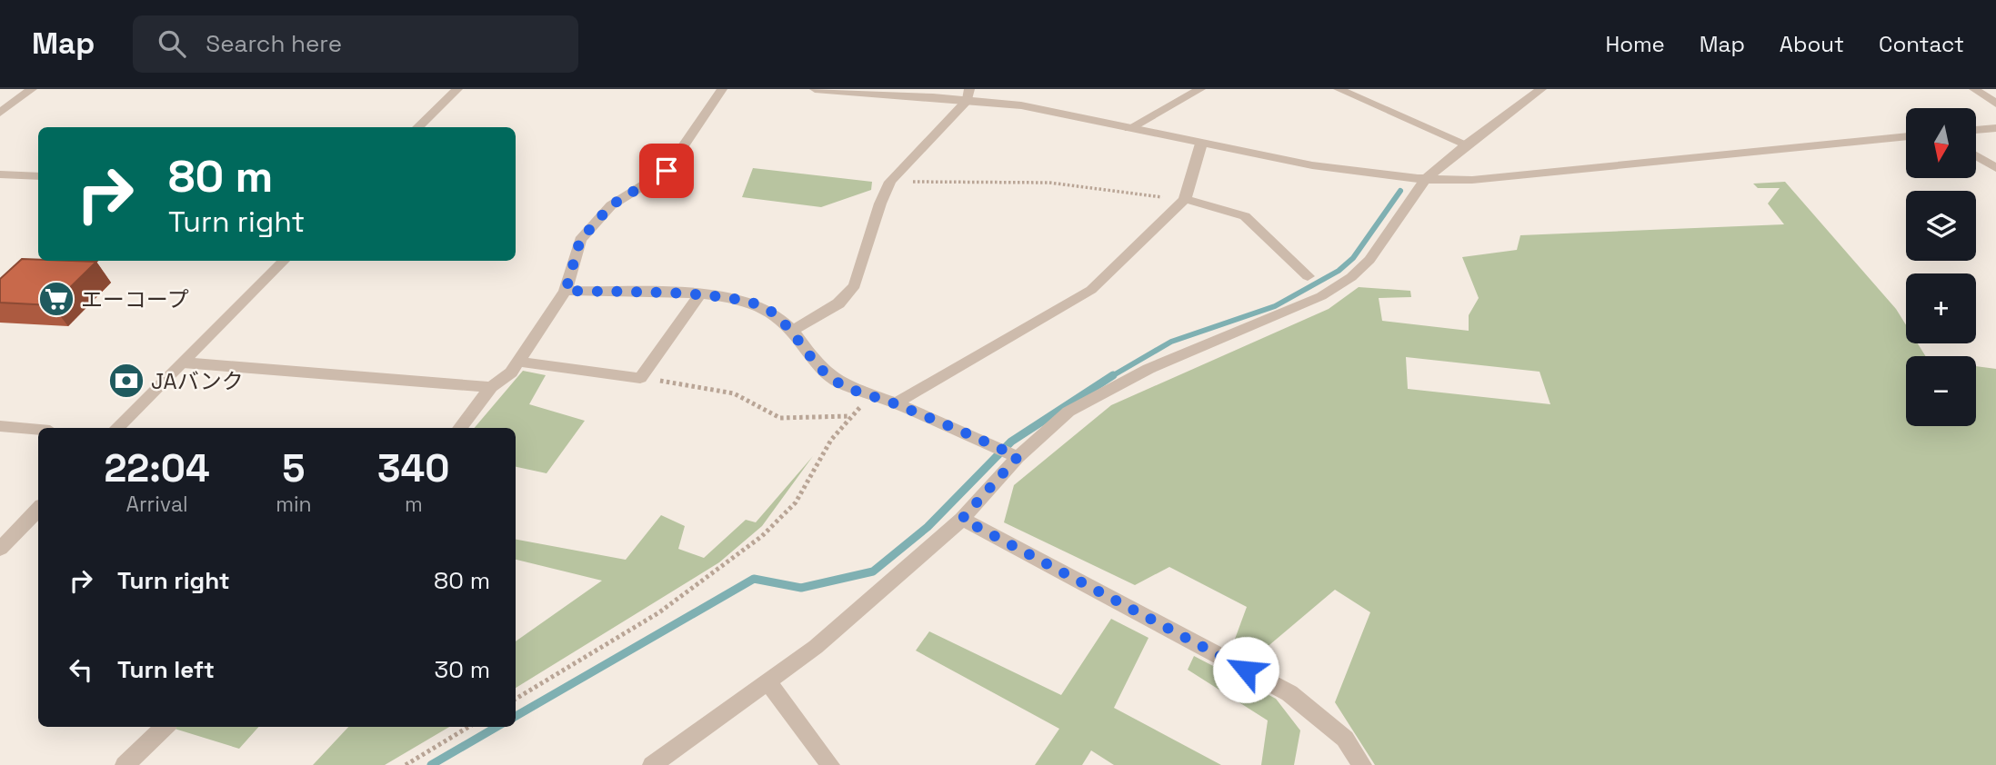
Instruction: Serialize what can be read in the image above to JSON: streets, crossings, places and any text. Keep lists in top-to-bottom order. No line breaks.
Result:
{"places":{"supermarket":["エーコープ"],"bank":["JAバンク"]},"north":"bottom","page":{"header":"Map","search":"Search here","nav":["Home","Map","About","Contact"],"map_buttons":["+","−"],"turn":["80 m","Turn right"],"eta":["22:04","Arrival","5","min","340","m"],"list":[{"name":"Turn right","value":"80 m"},{"name":"Turn left","value":"30 m"}]}}
